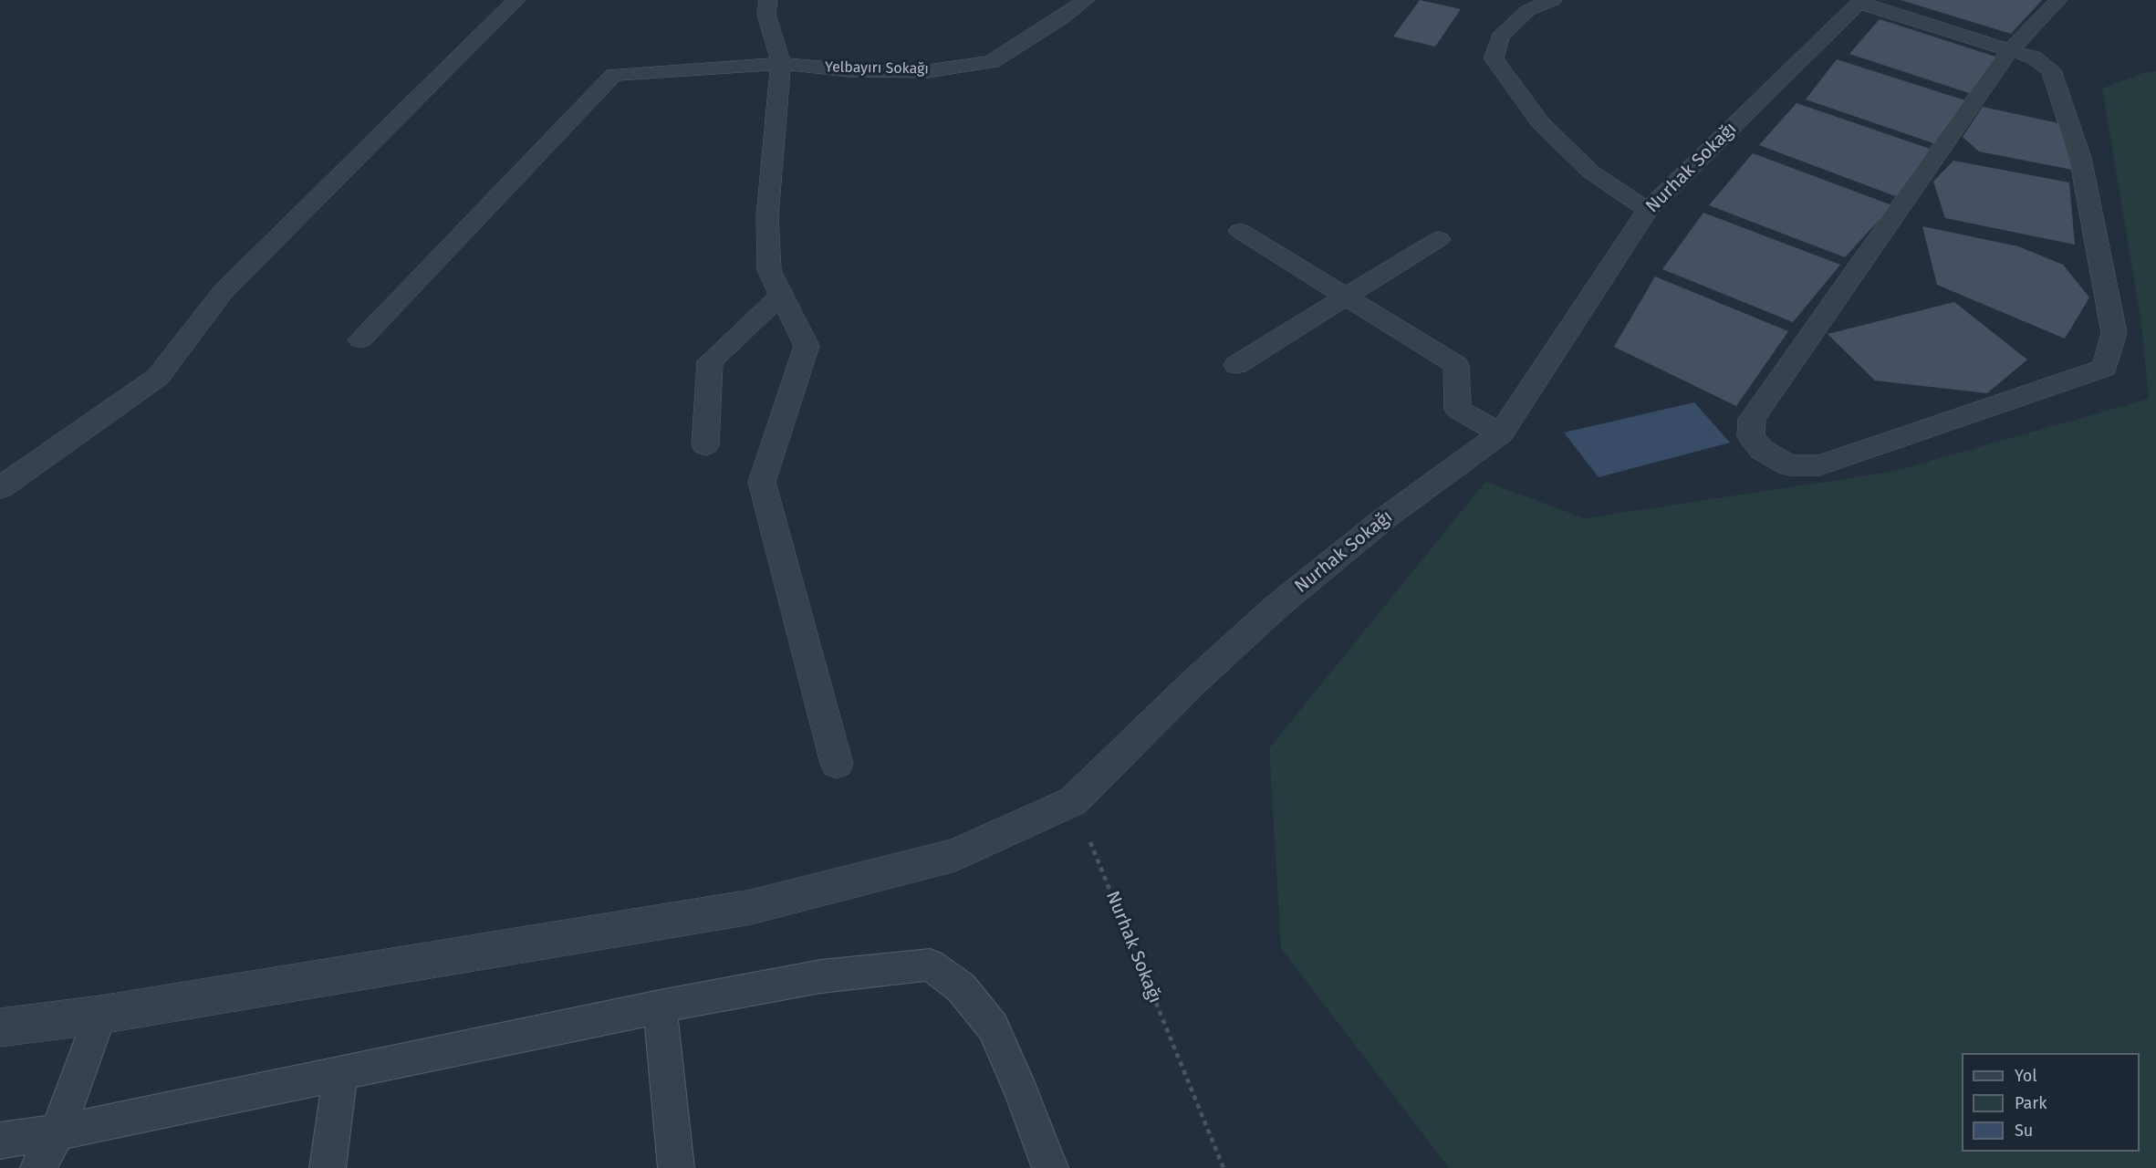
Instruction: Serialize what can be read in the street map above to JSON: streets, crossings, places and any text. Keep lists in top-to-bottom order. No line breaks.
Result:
{"streets":{"street":["Yelbayırı Sokağı","Nurhak Sokağı"]},"legend":["Yol","Park","Su"]}
